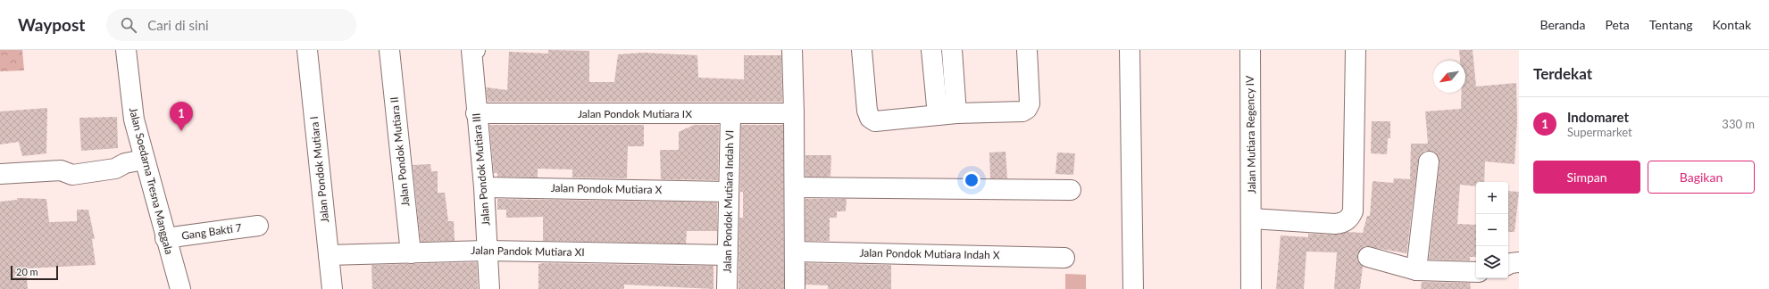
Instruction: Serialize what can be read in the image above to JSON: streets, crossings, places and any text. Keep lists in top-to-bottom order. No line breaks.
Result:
{"streets":{"street":["Jalan Pondok Mutiara IX","Jalan Mutiara Regency IV","Jalan Pondok Mutiara II","Jalan Pondok Mutiara I","Jalan Pondok Mutiara III","Jalan Soedarna Tresna Manggala","Jalan Pondok Mutiara X","Jalan Pondok Mutiara Indah VI","Gang Bakti 7","Jalan Pandok Mutiara XI","Jalan Pondok Mutiara Indah X"]},"crossings":[["Jalan Pondok Mutiara IX","Jalan Pondok Mutiara III"],["Jalan Pondok Mutiara IX","Jalan Pondok Mutiara Indah VI"],["Jalan Pondok Mutiara II","Jalan Pandok Mutiara XI"],["Jalan Pondok Mutiara I","Jalan Pandok Mutiara XI"],["Jalan Pondok Mutiara III","Jalan Pondok Mutiara X"],["Jalan Pondok Mutiara III","Jalan Pandok Mutiara XI"],["Jalan Soedarna Tresna Manggala","Gang Bakti 7"],["Jalan Pondok Mutiara X","Jalan Pondok Mutiara Indah VI"],["Jalan Pondok Mutiara Indah VI","Jalan Pandok Mutiara XI"]],"scale_bar":"20 m","north":"bottom left","page":{"header":"Waypost","search":"Cari di sini","nav":["Beranda","Peta","Tentang","Kontak"],"heading":"Terdekat","list":[{"mark":"1","name":"Indomaret","note":"Supermarket","value":"330 m"}],"pins":"1","buttons":["Simpan","Bagikan"],"map_buttons":["+","−"],"scale":"20 m"}}
